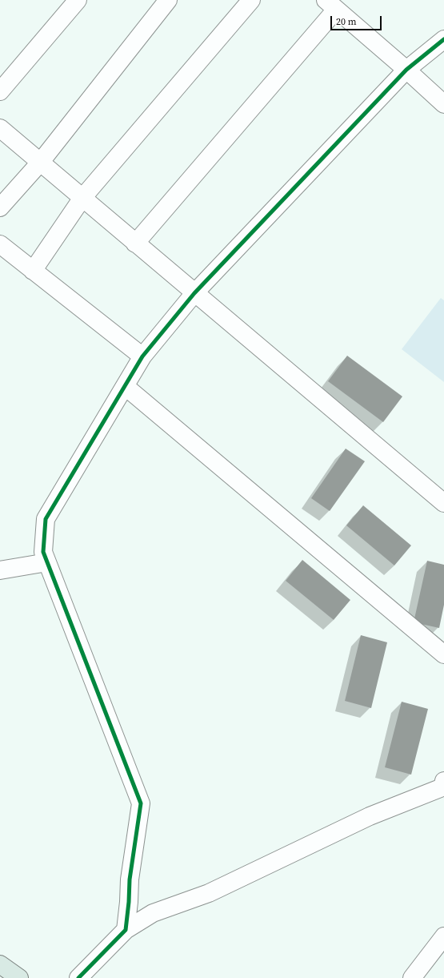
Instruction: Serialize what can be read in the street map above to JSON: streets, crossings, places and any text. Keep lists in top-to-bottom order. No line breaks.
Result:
{"scale_bar":"20 m"}
